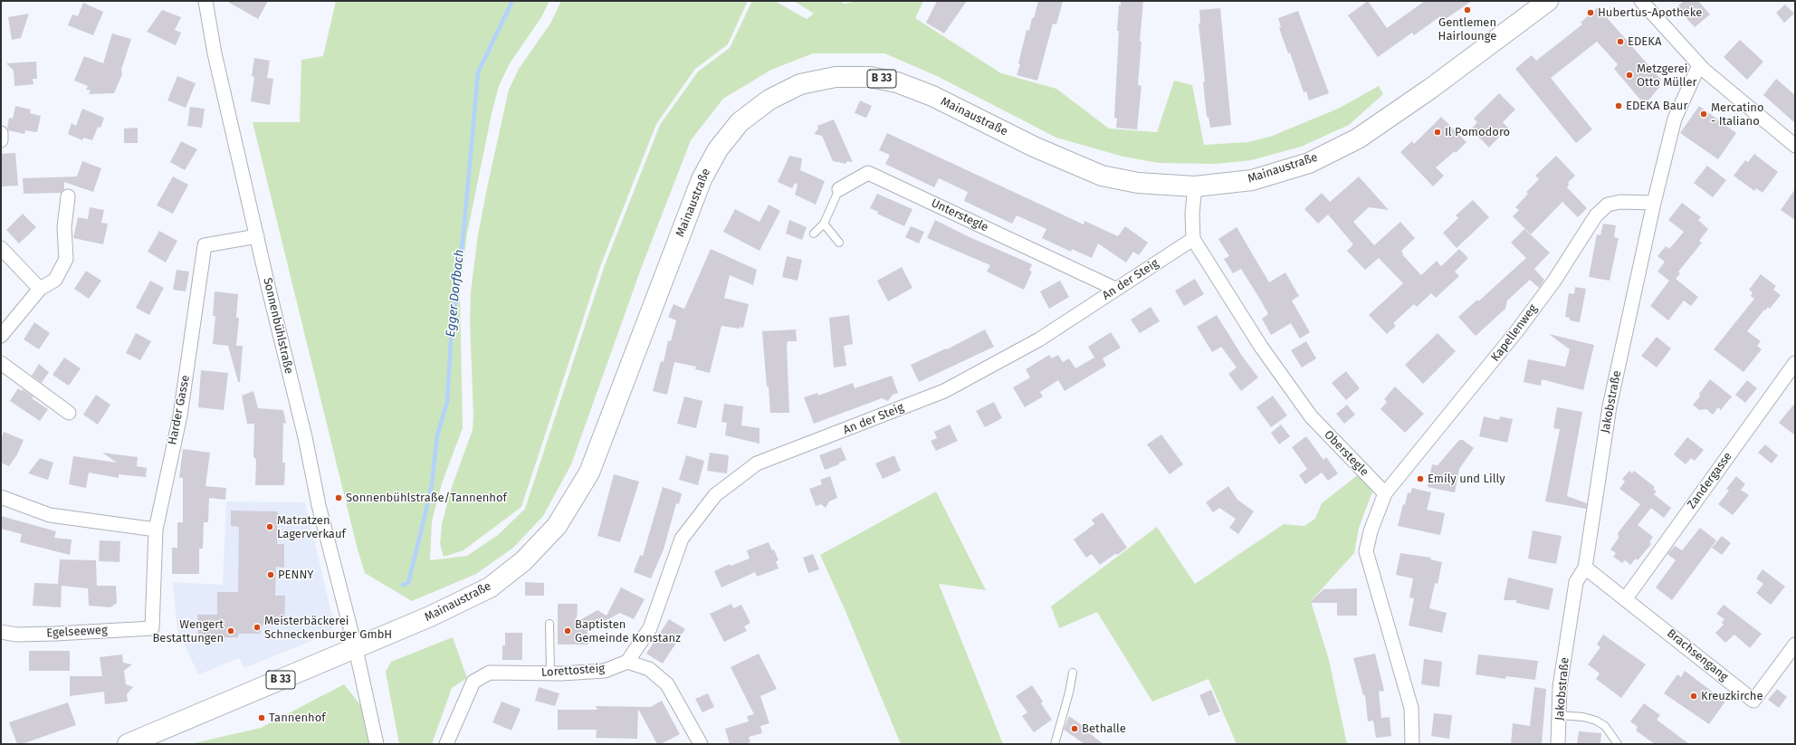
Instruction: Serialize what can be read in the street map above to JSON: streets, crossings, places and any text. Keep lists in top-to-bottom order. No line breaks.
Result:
{"streets":{"main road":["B 33","Mainaustraße"],"street":["Unterstegle","An der Steig","Sonnenbühlstraße","Kapellenweg","Jakobstraße","Harder Gasse","Oberstegle","Zandergasse","Egelseeweg","Brachsengang","Lorettosteig"]},"crossings":[["Mainaustraße","Sonnenbühlstraße"],["Unterstegle","An der Steig"],["An der Steig","Oberstegle"],["An der Steig","Lorettosteig"],["Sonnenbühlstraße","Harder Gasse"],["Kapellenweg","Jakobstraße"],["Kapellenweg","Oberstegle"],["Jakobstraße","Brachsengang"],["Harder Gasse","Egelseeweg"],["Zandergasse","Brachsengang"]],"water":["Egger Dorfbach"],"places":["Gentlemen Hairlounge","Hubertus-Apotheke","EDEKA","Metzgerei Otto Müller","EDEKA Baur","Mercatino - Italiano","Il Pomodoro","Emily und Lilly","Sonnenbühlstraße/Tannenhof","Matratzen Lagerverkauf","PENNY","Meisterbäckerei Schneckenburger GmbH","Wengert Bestattungen","Baptisten Gemeinde Konstanz","Kreuzkirche","Tannenhof","Bethalle"]}
